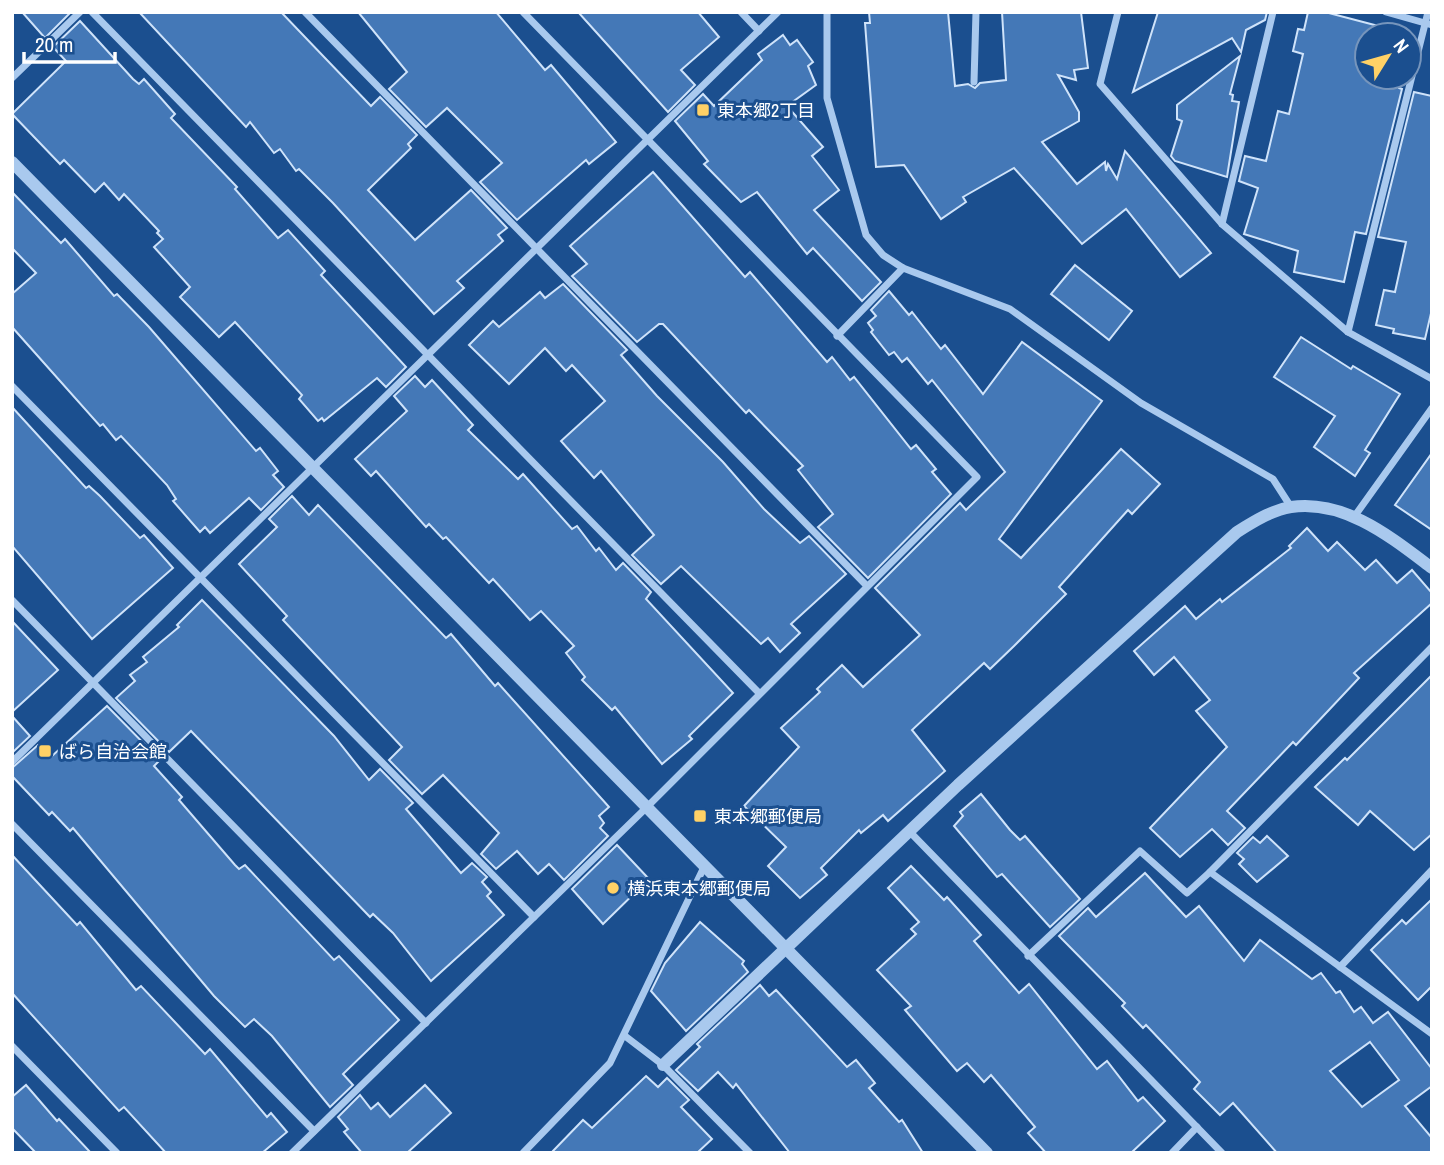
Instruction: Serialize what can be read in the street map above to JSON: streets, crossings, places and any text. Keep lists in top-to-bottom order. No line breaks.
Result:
{"places":{"transit":["東本郷2丁目","ばら自治会館","東本郷郵便局"],"other":["横浜東本郷郵便局"]},"scale_bar":"20 m","north":"top right"}
